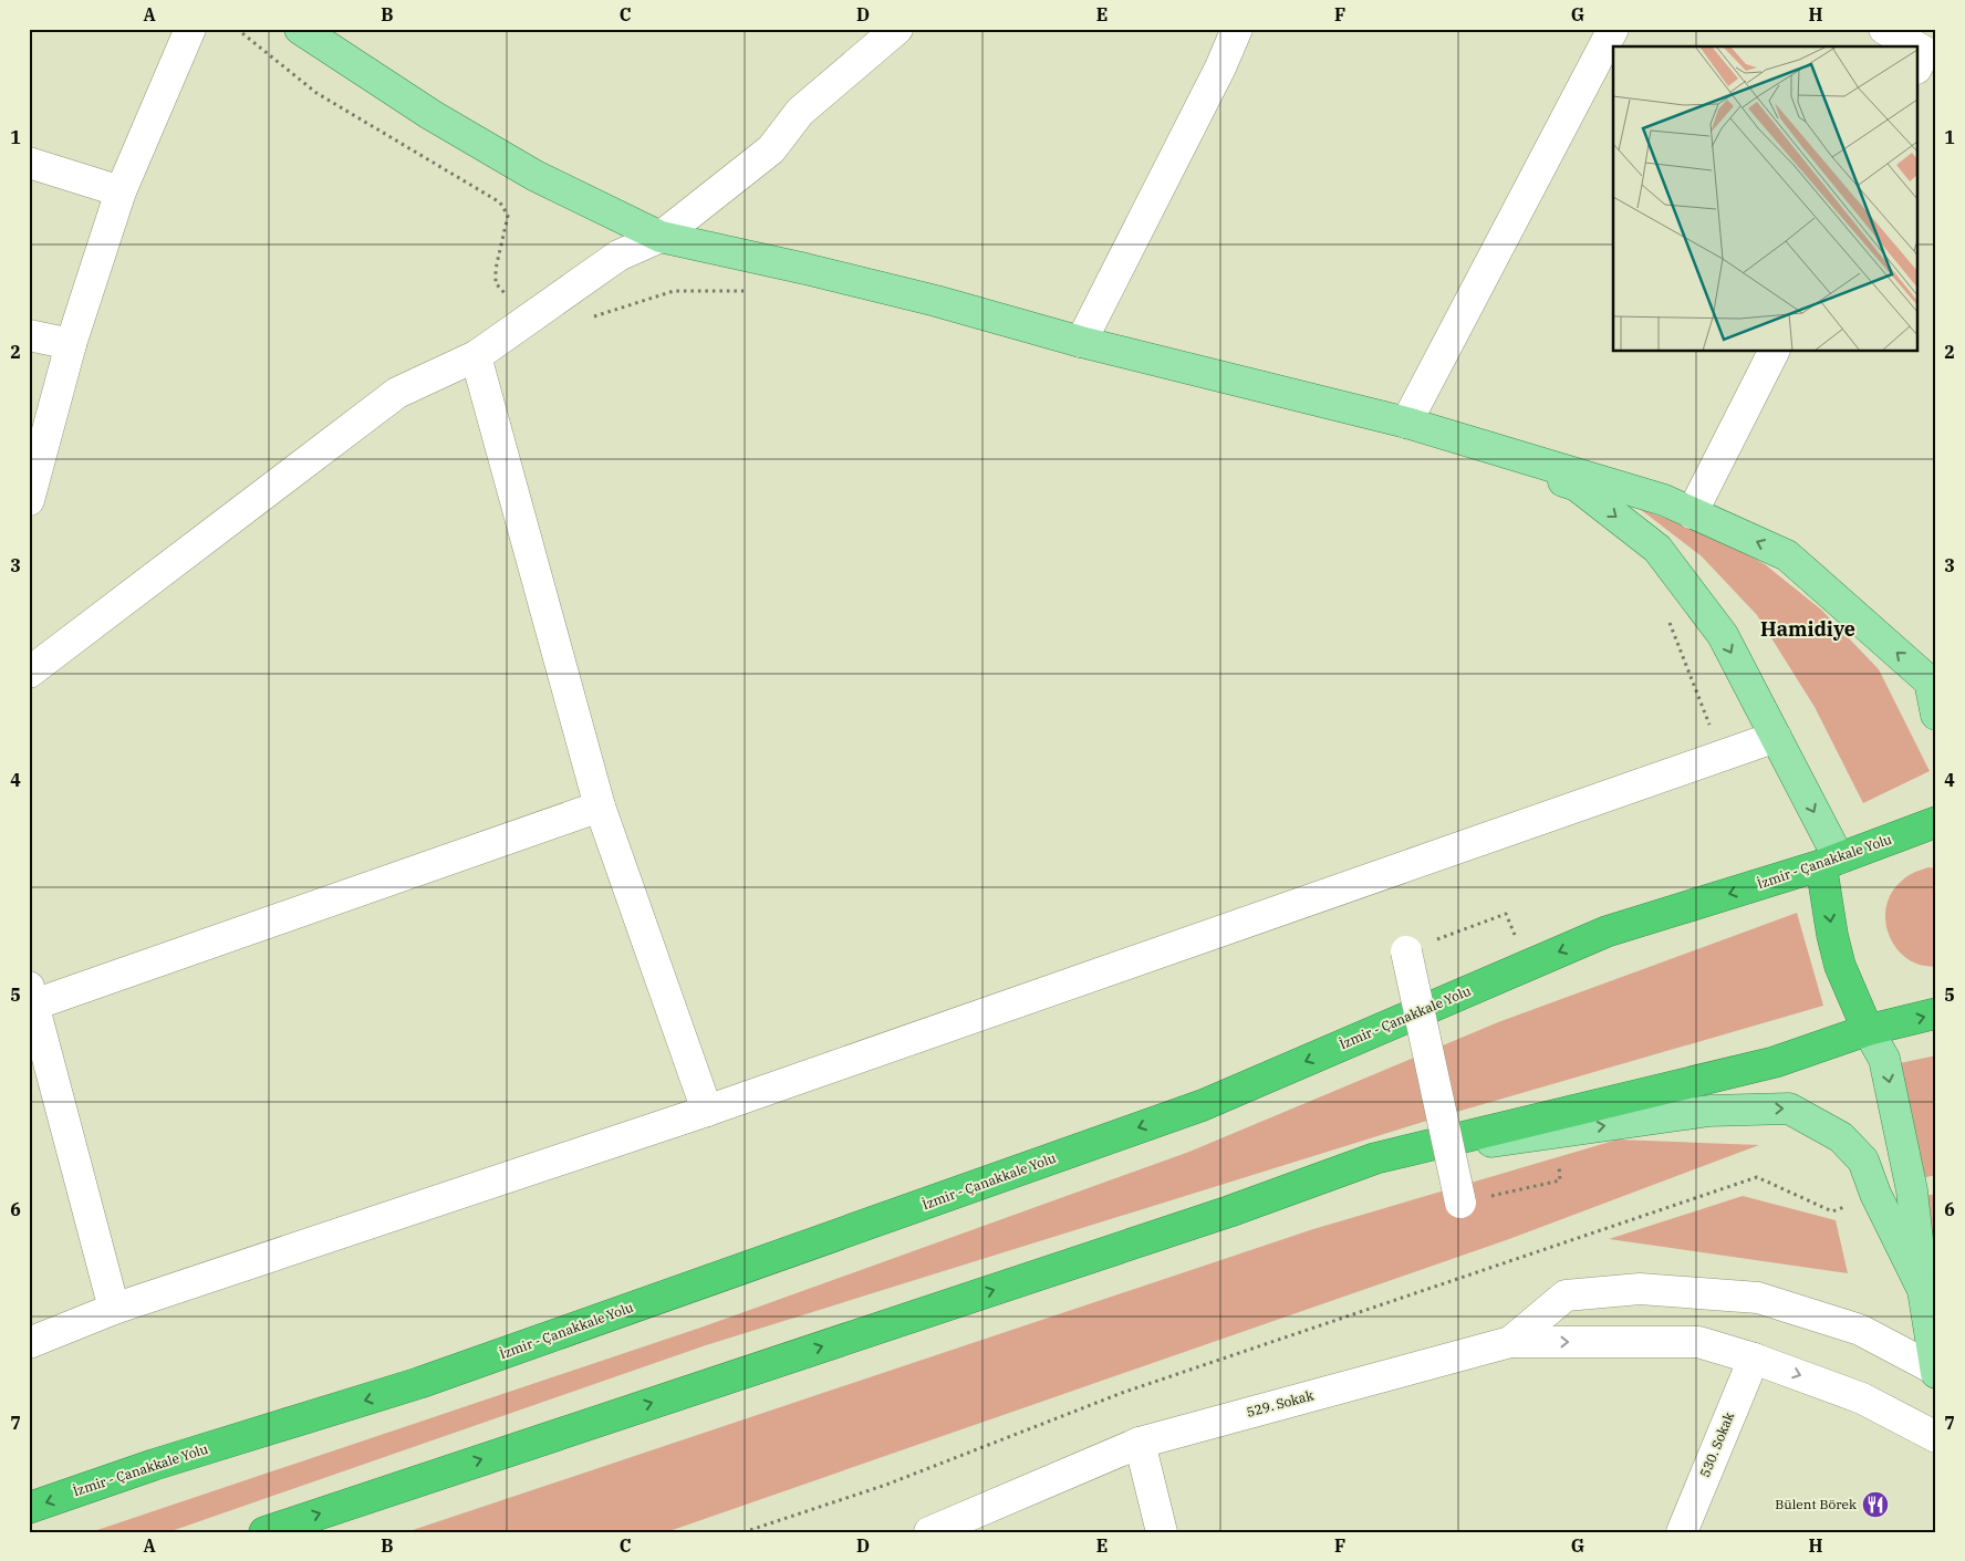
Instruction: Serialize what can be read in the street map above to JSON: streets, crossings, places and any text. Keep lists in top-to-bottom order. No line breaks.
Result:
{"streets":{"highway":["İzmir - Çanakkale Yolu"],"street":["529. Sokak","530. Sokak"]},"districts":["Hamidiye"],"places":{"restaurant":["Bülent Börek"]},"grid":{"columns":["A","B","C","D","E","F","G","H"],"rows":["1","2","3","4","5","6","7"]}}
